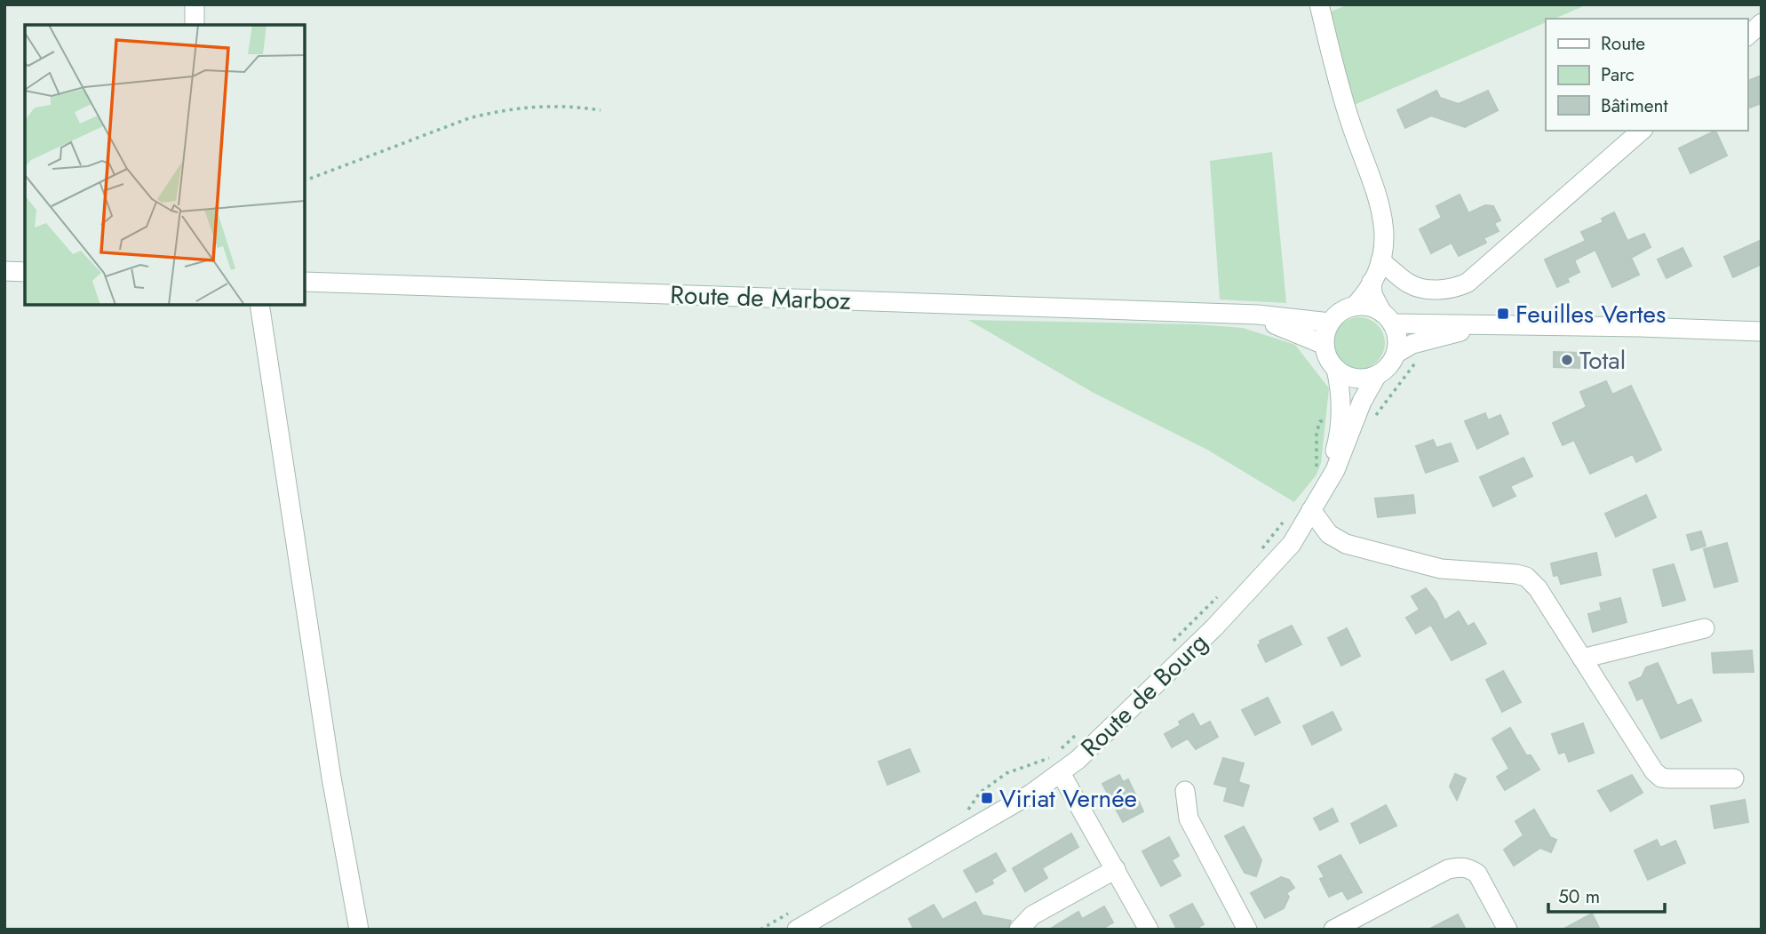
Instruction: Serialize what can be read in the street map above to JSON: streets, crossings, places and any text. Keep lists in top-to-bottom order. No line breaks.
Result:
{"streets":{"street":["Route de Marboz","Route de Bourg"]},"crossings":[["Route de Marboz","Route de Bourg"]],"places":{"transit":["Feuilles Vertes","Viriat Vernée"],"other":["Total"]},"legend":["Route","Parc","Bâtiment"],"scale_bar":"50 m"}
